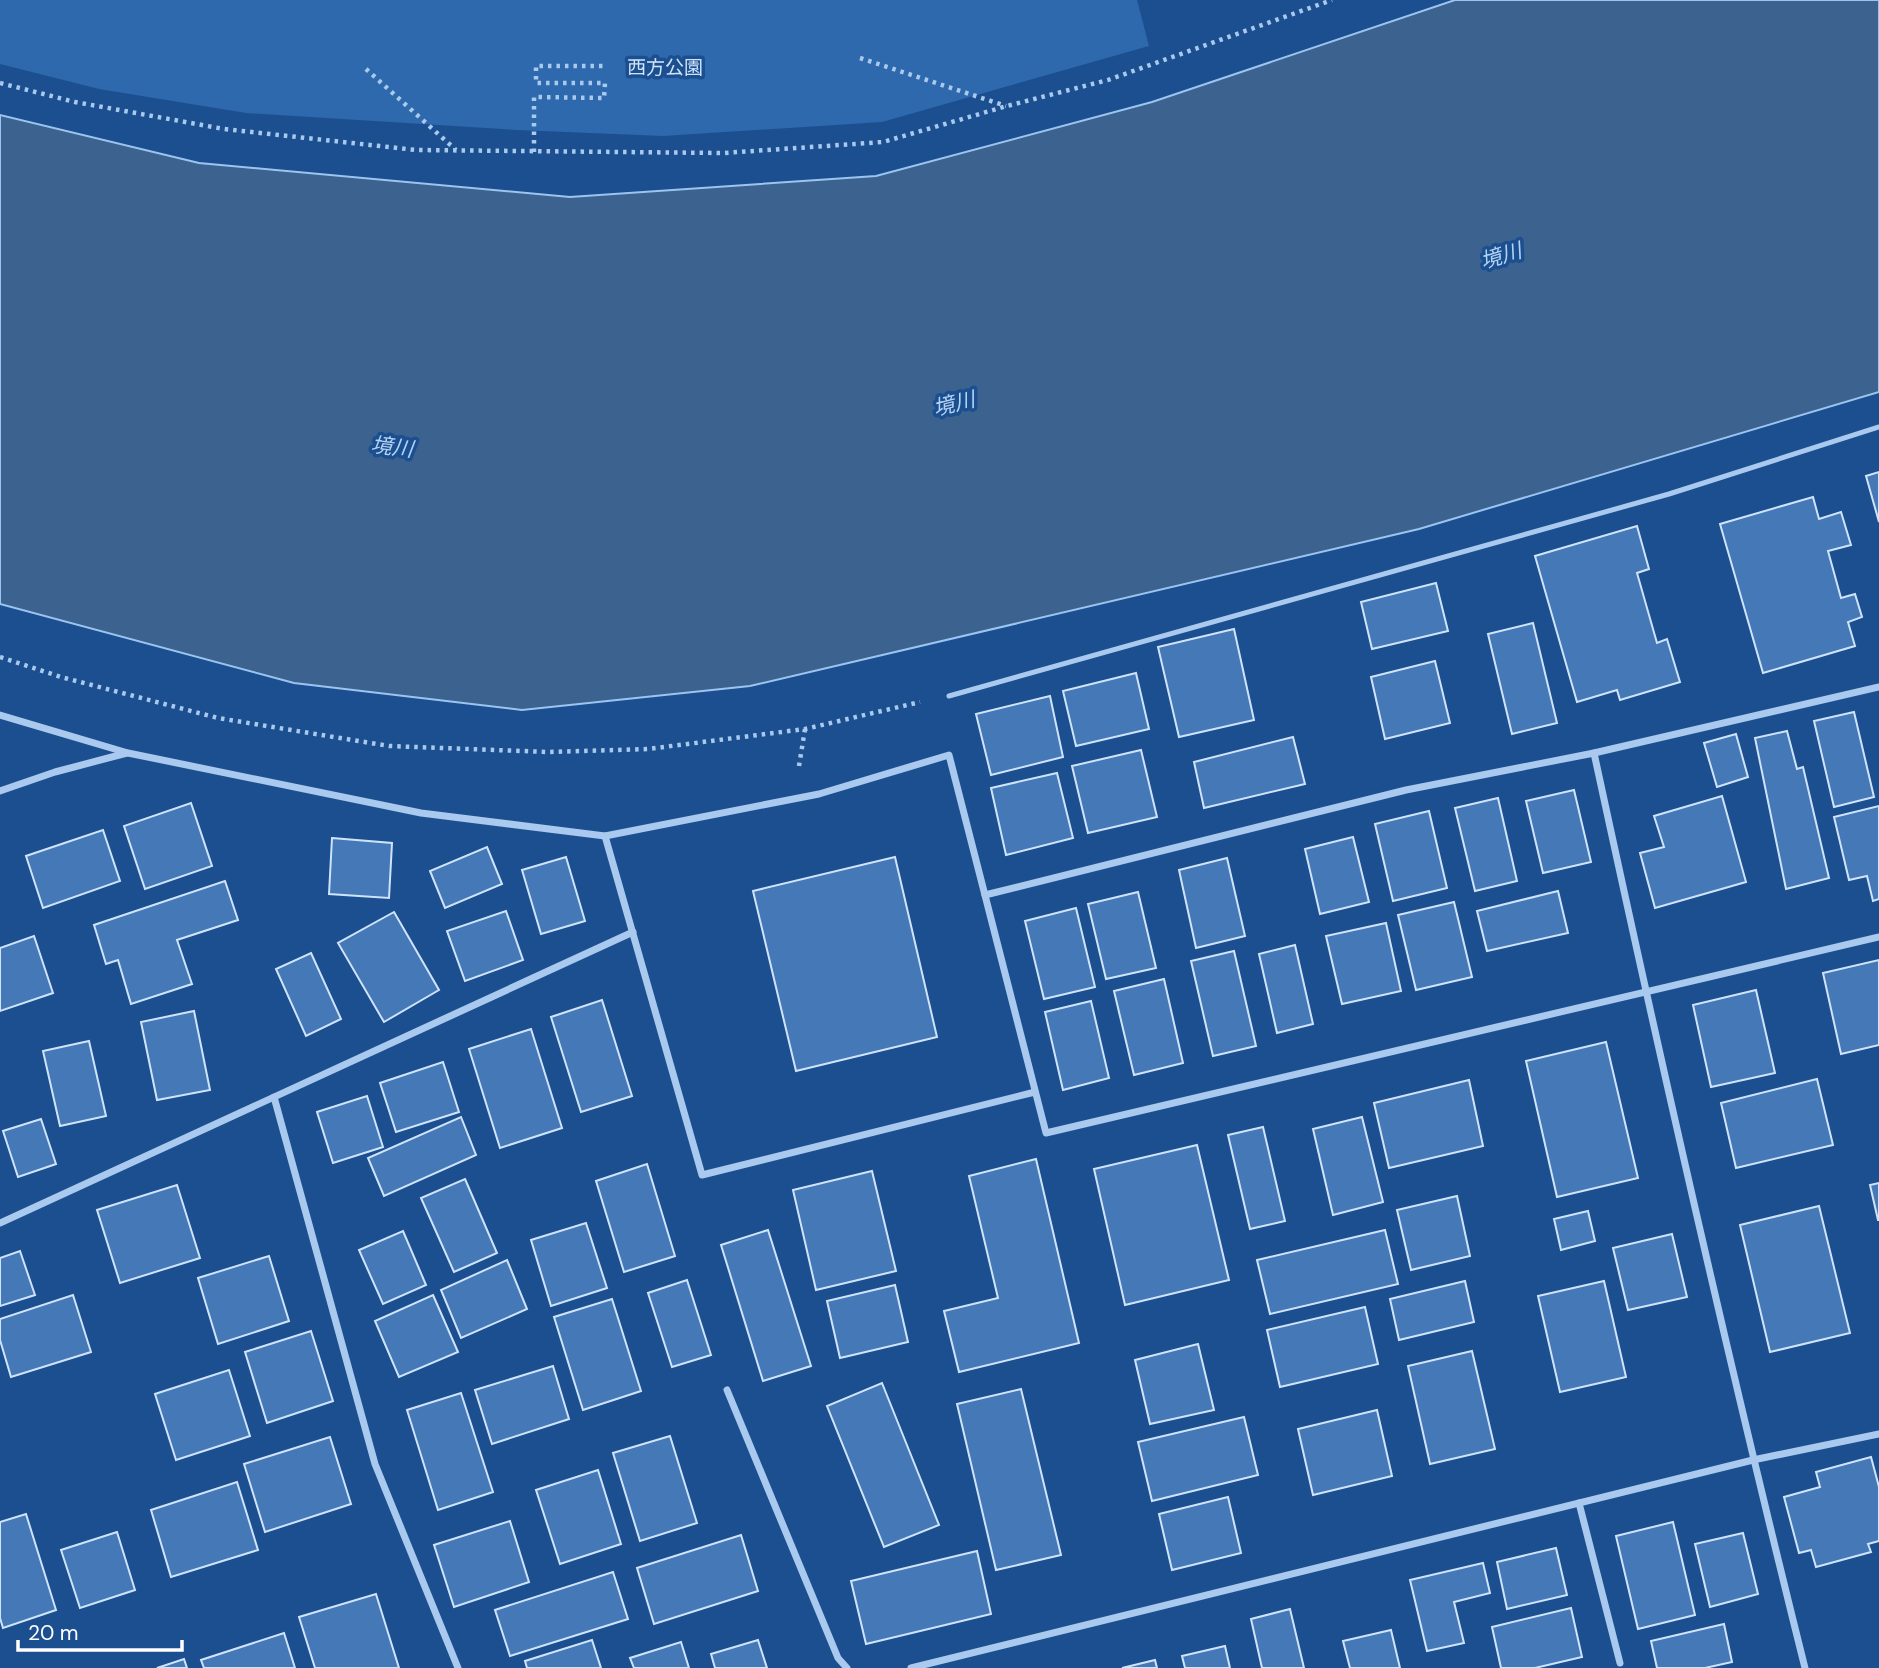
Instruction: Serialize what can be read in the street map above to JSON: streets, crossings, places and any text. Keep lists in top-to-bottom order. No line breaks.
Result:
{"water":["境川"],"parks":["西方公園"],"scale_bar":"20 m"}
